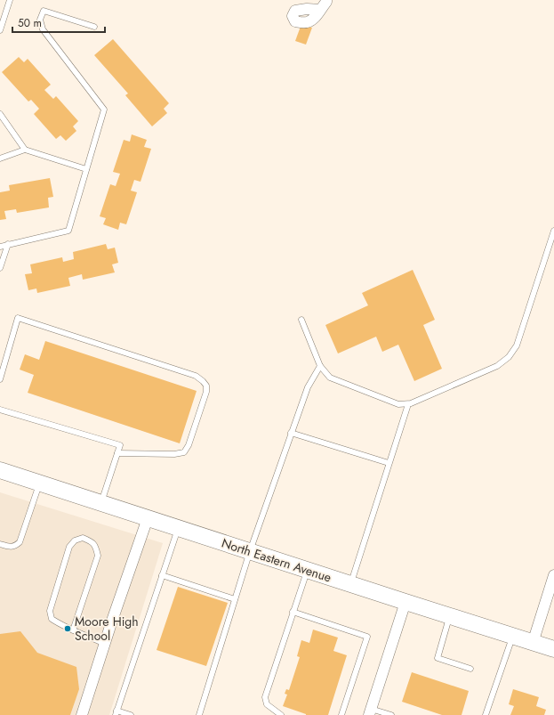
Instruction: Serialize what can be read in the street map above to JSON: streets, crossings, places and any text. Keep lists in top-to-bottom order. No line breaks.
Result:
{"streets":{"main road":["North Eastern Avenue"]},"places":["Moore High School"],"scale_bar":"50 m"}
